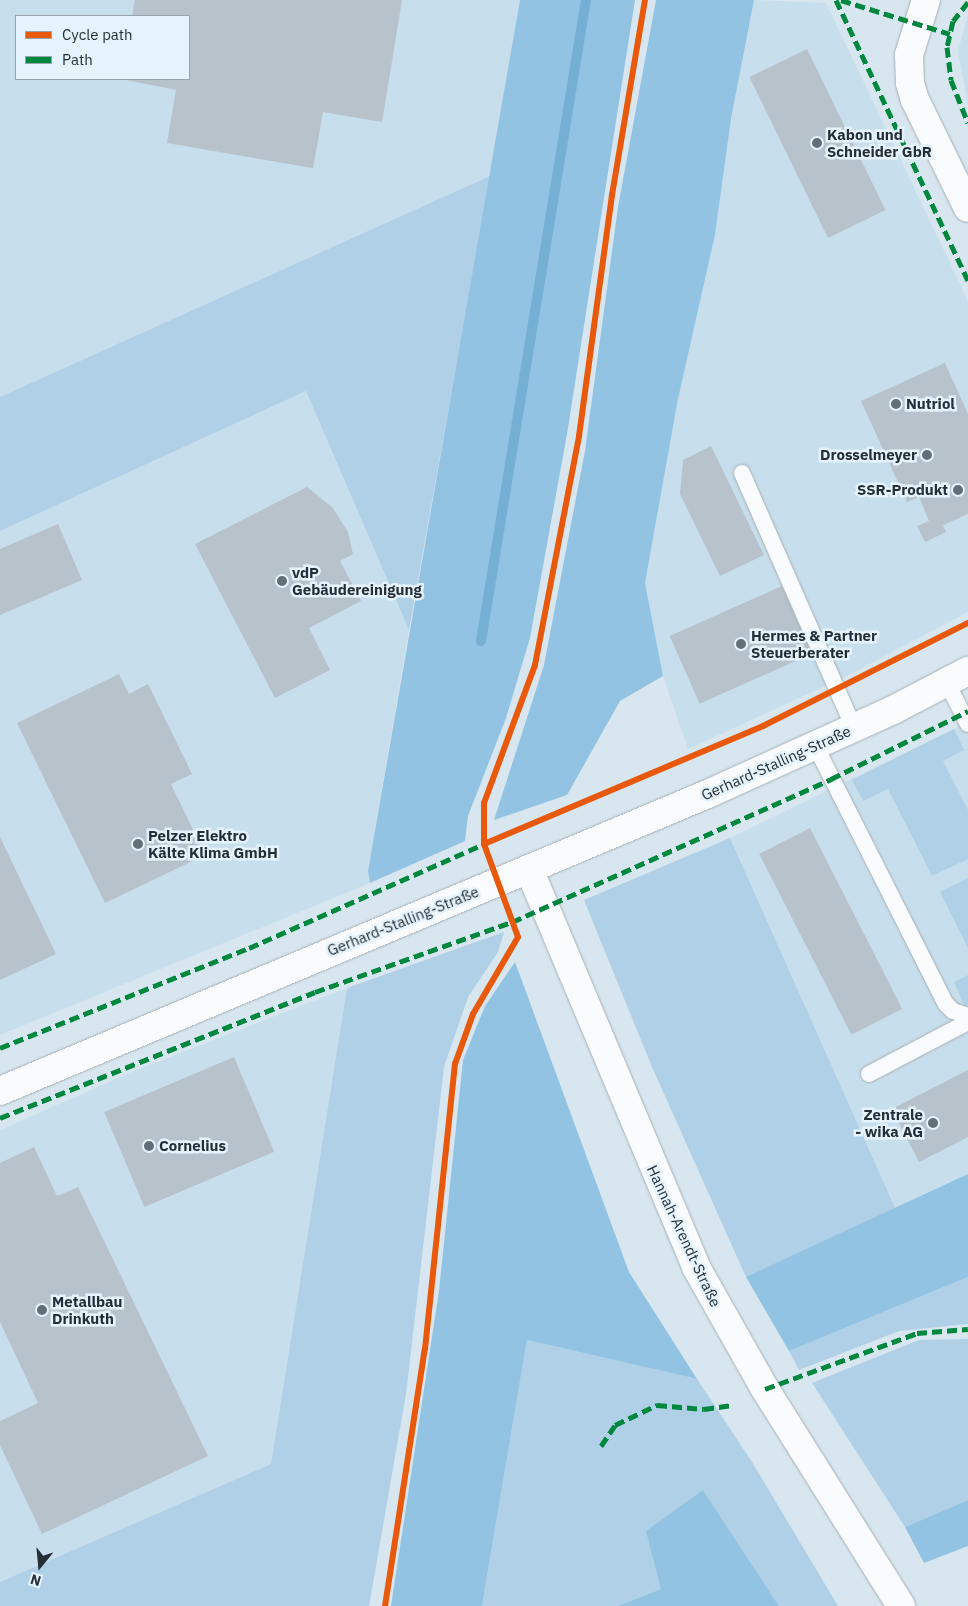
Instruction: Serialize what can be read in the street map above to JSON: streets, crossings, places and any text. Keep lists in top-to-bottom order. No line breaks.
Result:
{"streets":{"street":["Gerhard-Stalling-Straße","Hannah-Arendt-Straße"]},"crossings":[["Gerhard-Stalling-Straße","Hannah-Arendt-Straße"]],"places":["Kabon und Schneider GbR","Nutriol","Drosselmeyer","SSR-Produkt","vdP Gebäudereinigung","Hermes & Partner Steuerberater","Pelzer Elektro Kälte Klima GmbH","Zentrale - wika AG","Cornelius","Metallbau Drinkuth"],"legend":["Cycle path","Path"],"north":"bottom"}
